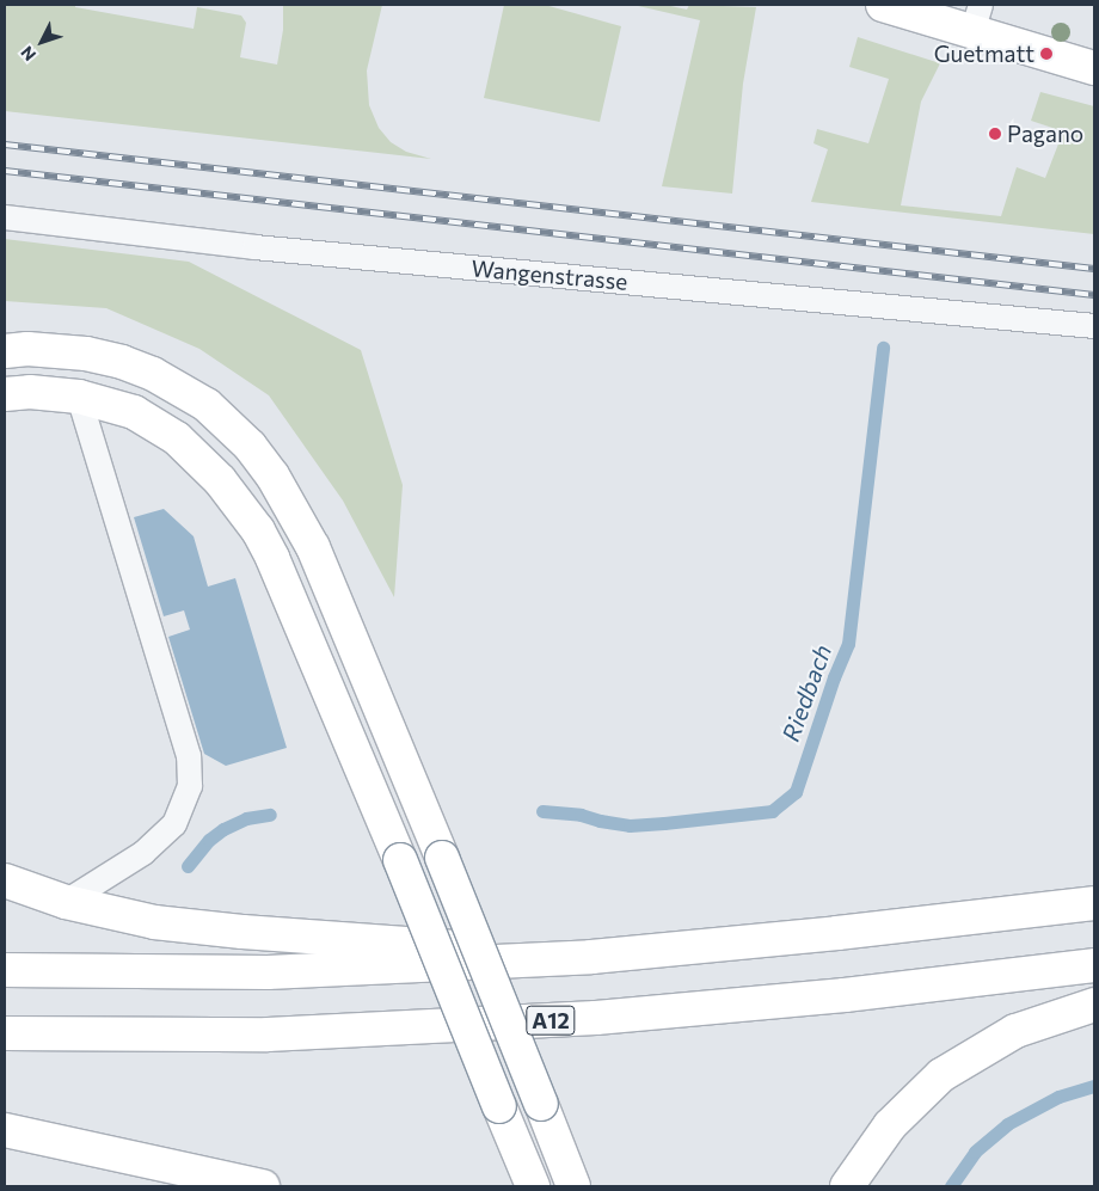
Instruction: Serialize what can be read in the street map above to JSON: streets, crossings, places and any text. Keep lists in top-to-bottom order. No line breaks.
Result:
{"streets":{"main road":["A12"],"lane":["Wangenstrasse"]},"water":["Riedbach"],"places":["Guetmatt","Pagano"],"north":"bottom left"}
